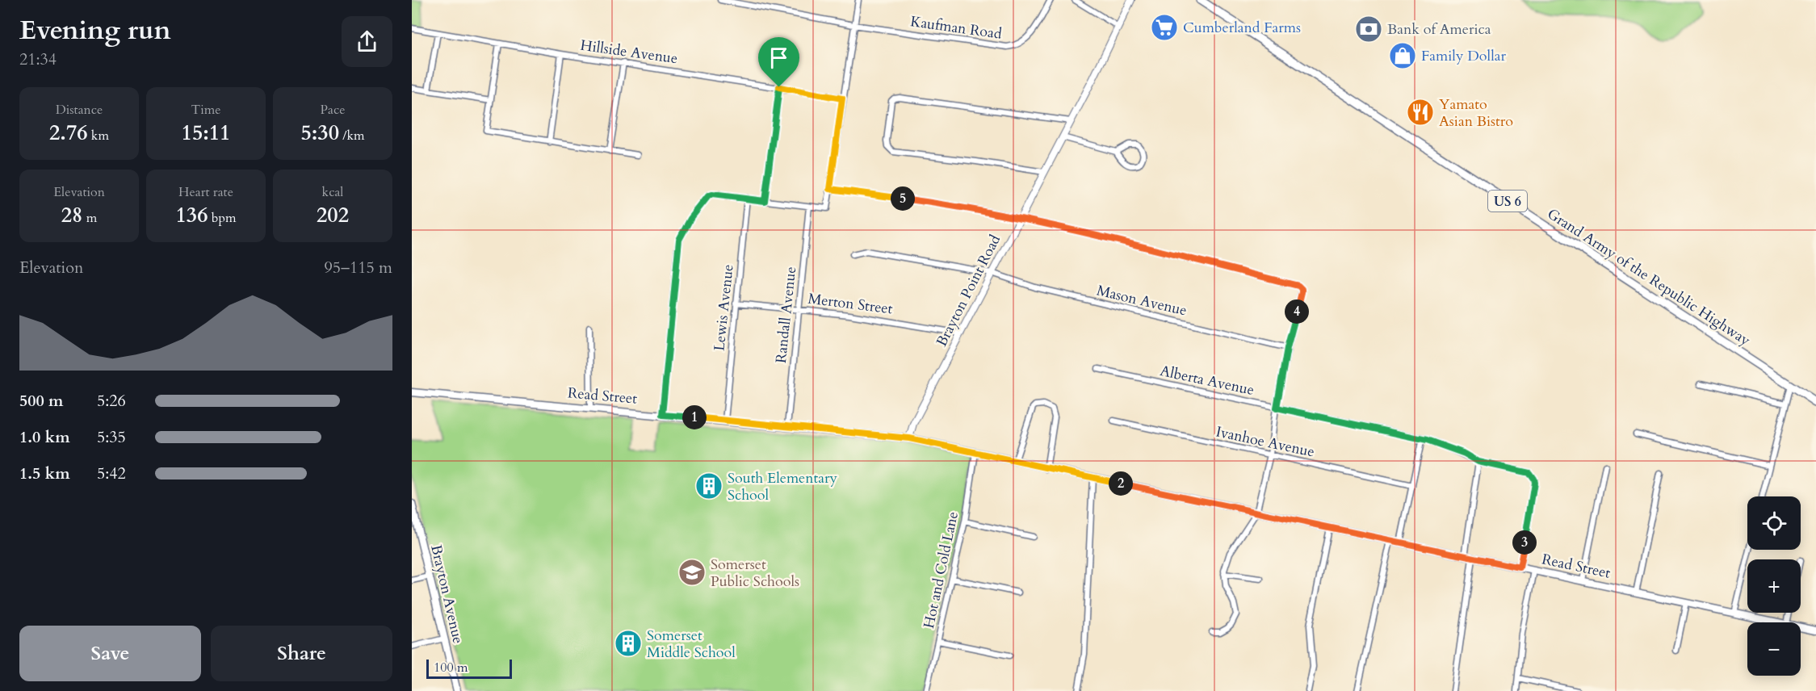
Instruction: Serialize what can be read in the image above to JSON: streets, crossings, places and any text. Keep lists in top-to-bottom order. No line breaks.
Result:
{"streets":{"main road":["US 6","Grand Army of the Republic Highway","Read Street","Brayton Avenue"],"street":["Kaufman Road","Hillside Avenue","Brayton Point Road","Mason Avenue","Merton Street","Lewis Avenue","Randall Avenue","Alberta Avenue","Ivanhoe Avenue","Hot and Cold Lane"]},"crossings":[["Brayton Point Road","Mason Avenue"],["Brayton Point Road","Merton Street"],["Brayton Point Road","Read Street"],["Merton Street","Lewis Avenue"],["Merton Street","Randall Avenue"],["Lewis Avenue","Read Street"],["Randall Avenue","Read Street"],["Alberta Avenue","Read Street"],["Read Street","Hot and Cold Lane"]],"places":{"supermarket":["Cumberland Farms"],"bank":["Bank of America"],"shop":["Family Dollar"],"restaurant":["Yamato Asian Bistro"],"building":["South Elementary School","Somerset Middle School"],"school or university":["Somerset Public Schools"]},"scale_bar":"100 m","page":{"heading":["Evening run","21:34"],"stats":[["Distance","2.76 km"],["Time","15:11"],["Pace","5:30 /km"],["Elevation","28 m"],["Heart rate","136 bpm"],["kcal","202"]],"pins":["5","4","1","2","3"],"chart":["Elevation","95–115 m"],"list":[{"name":"500 m","note":"5:26"},{"name":"1.0 km","note":"5:35"},{"name":"1.5 km","note":"5:42"}],"map_buttons":["+","−"],"buttons":["Save","Share"],"scale":"100 m"}}
